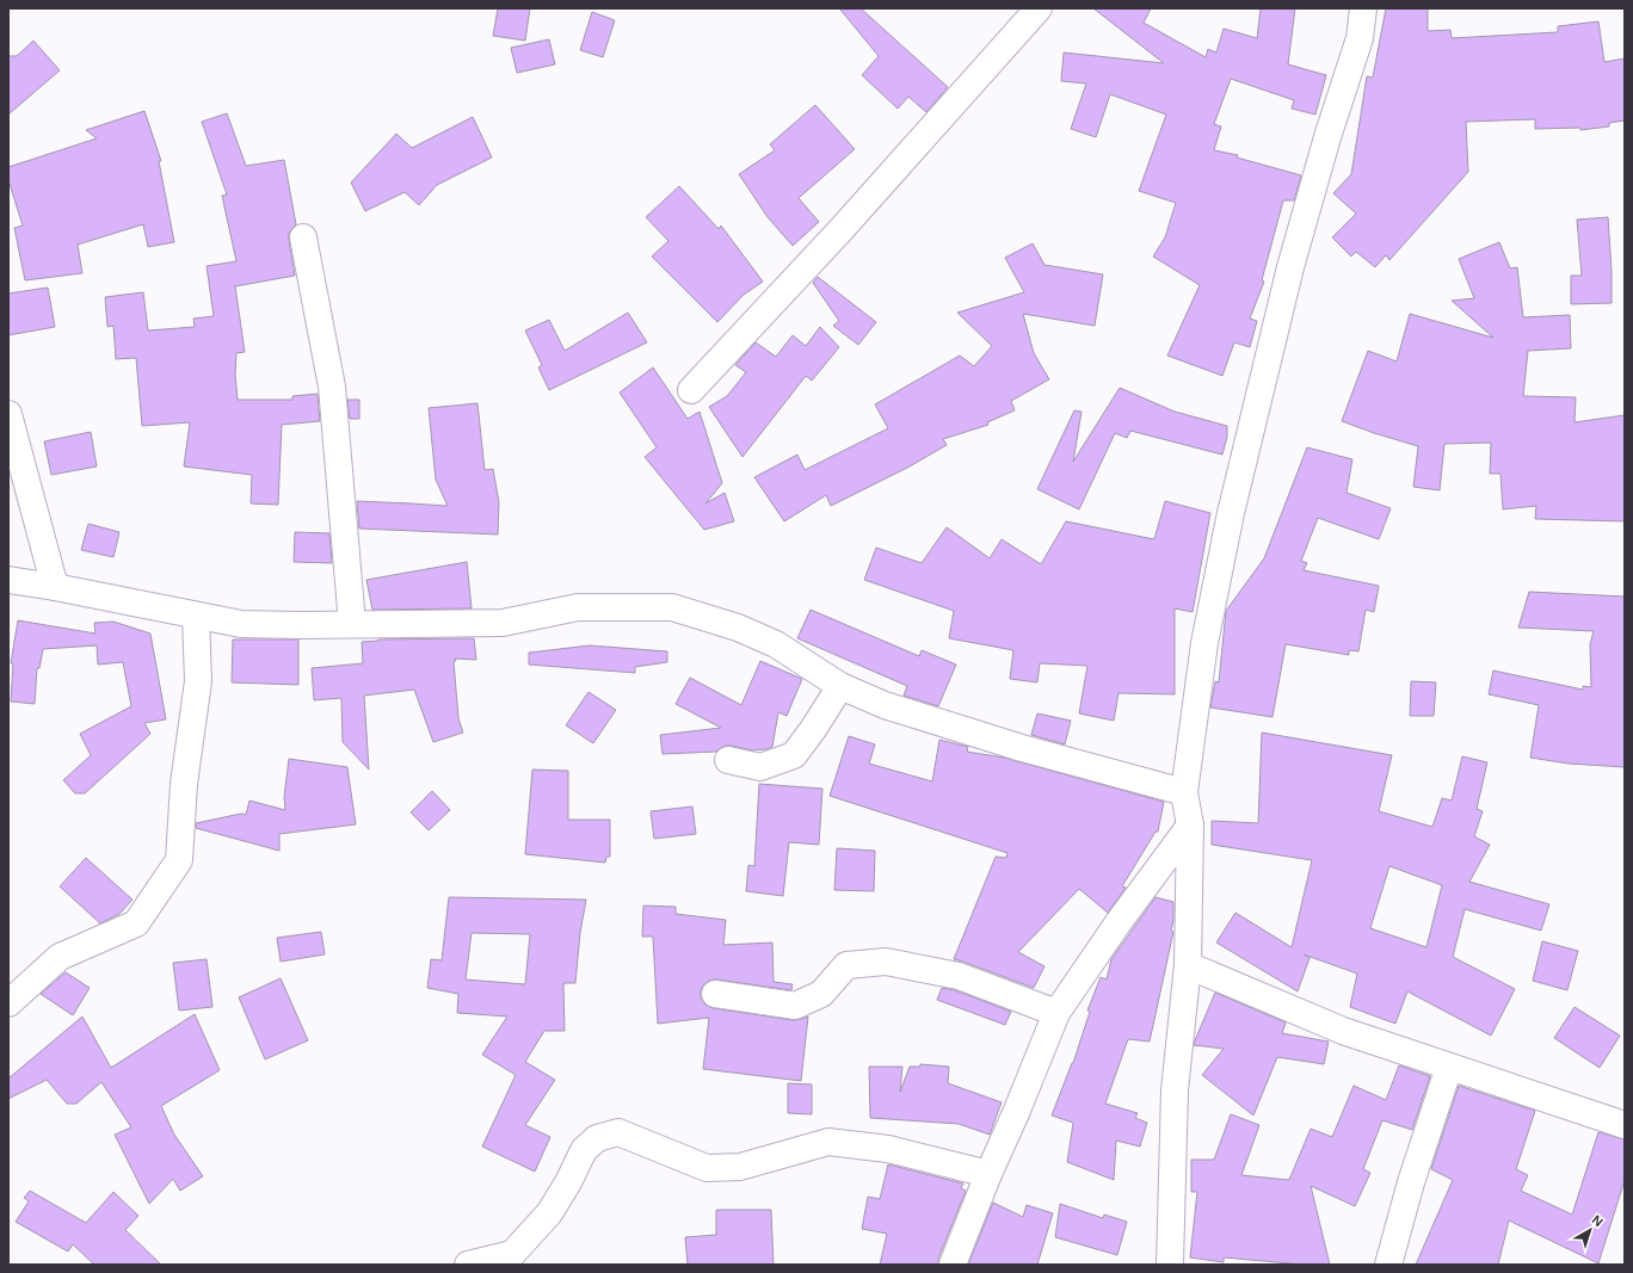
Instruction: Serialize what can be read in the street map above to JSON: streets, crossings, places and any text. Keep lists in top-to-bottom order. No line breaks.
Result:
{"north":"top right"}
